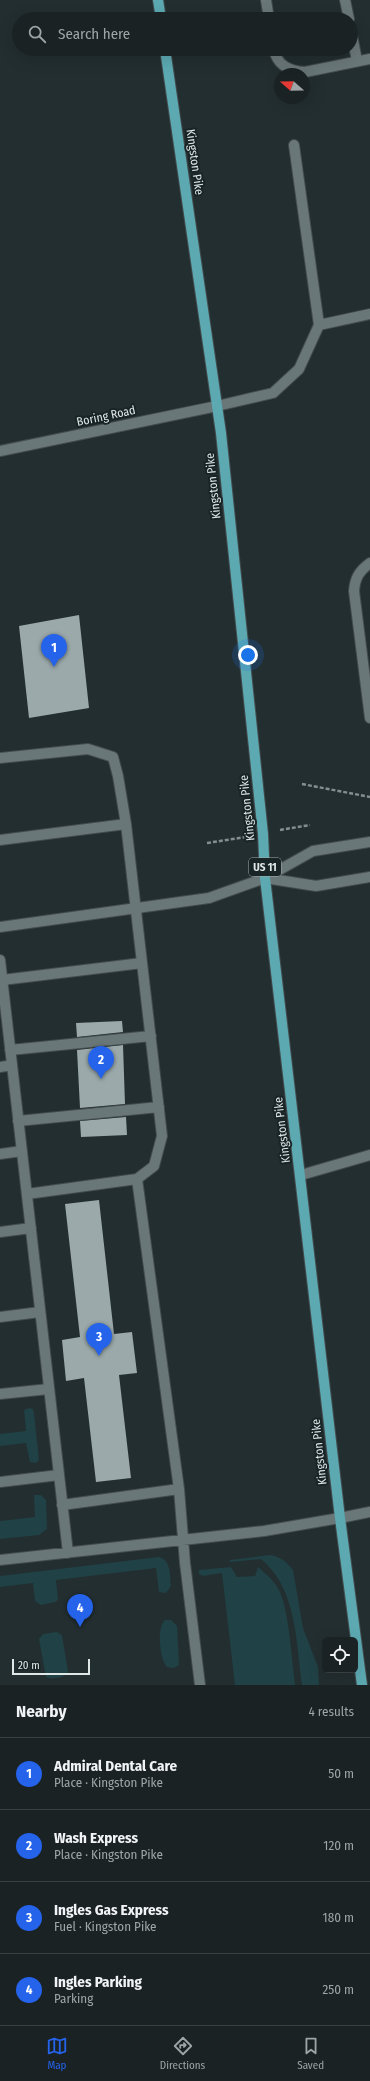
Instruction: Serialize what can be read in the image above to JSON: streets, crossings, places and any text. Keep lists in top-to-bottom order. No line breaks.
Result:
{"streets":{"main road":["Kingston Pike","US 11"],"street":["Boring Road"]},"crossings":[["Kingston Pike","Boring Road"]],"scale_bar":"20 m","north":"left","page":{"search":"Search here","pins":["1","2","3","4"],"scale":"20 m","heading":["Nearby","4 results"],"list":[{"mark":"1","name":"Admiral Dental Care","note":"Place · Kingston Pike","value":"50 m"},{"mark":"2","name":"Wash Express","note":"Place · Kingston Pike","value":"120 m"},{"mark":"3","name":"Ingles Gas Express","note":"Fuel · Kingston Pike","value":"180 m"},{"mark":"4","name":"Ingles Parking","note":"Parking","value":"250 m"}],"nav":["Map","Directions","Saved"]}}
